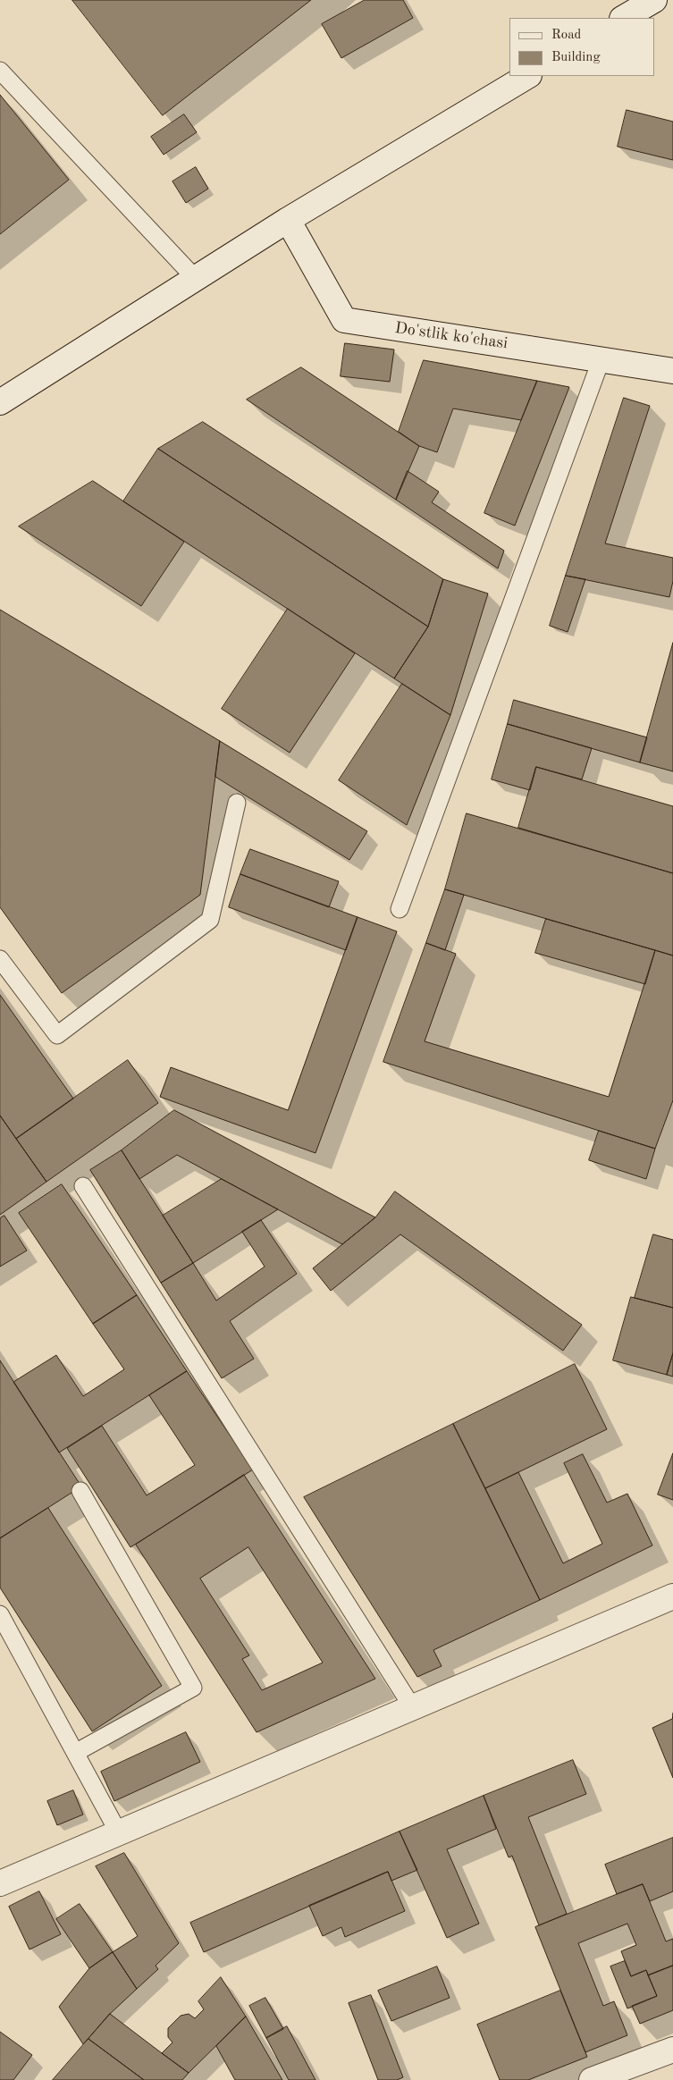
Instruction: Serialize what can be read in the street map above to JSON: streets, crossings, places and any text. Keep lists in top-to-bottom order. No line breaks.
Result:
{"streets":{"street":["Do'stlik ko'chasi"]},"legend":["Road","Building"]}
